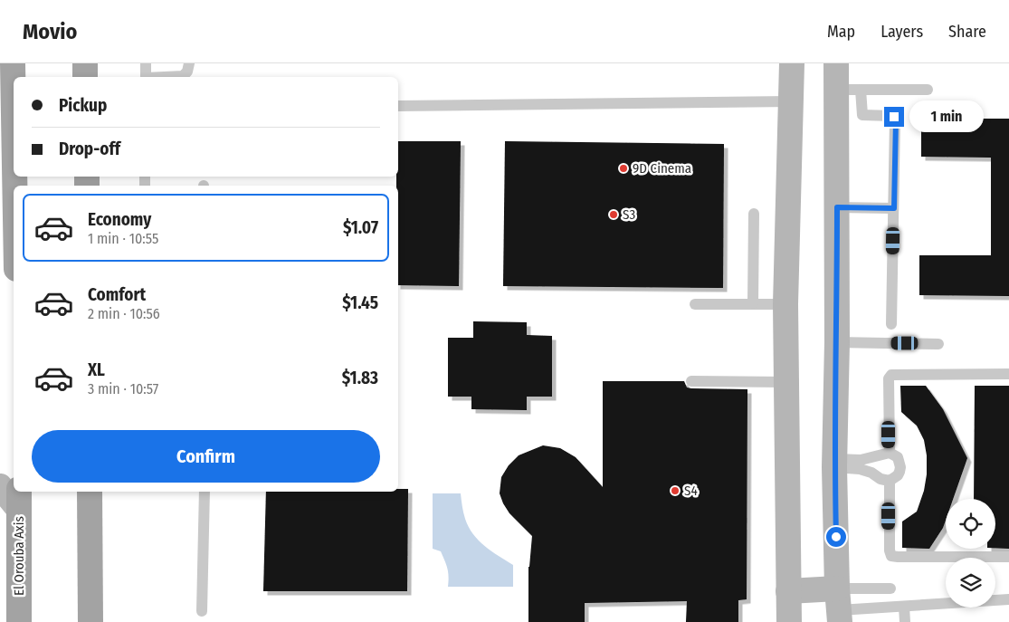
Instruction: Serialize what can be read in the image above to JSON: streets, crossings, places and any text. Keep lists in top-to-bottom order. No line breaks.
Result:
{"streets":{"main road":["El Orouba Axis"]},"places":["9D Cinema","S3","S4"],"page":{"header":"Movio","nav":["Map","Layers","Share"],"banner":["Pickup","Drop-off"],"bubble":"1 min","list":[{"name":"Economy","note":"1 min · 10:55","value":"$1.07"},{"name":"Comfort","note":"2 min · 10:56","value":"$1.45"},{"name":"XL","note":"3 min · 10:57","value":"$1.83"}],"buttons":"Confirm"}}
